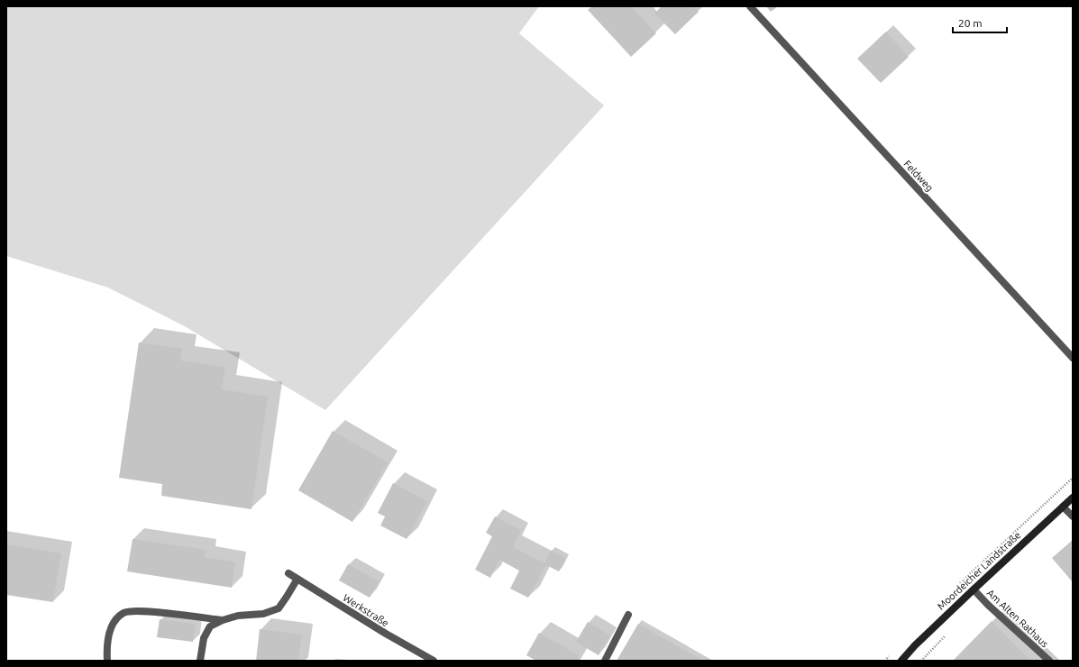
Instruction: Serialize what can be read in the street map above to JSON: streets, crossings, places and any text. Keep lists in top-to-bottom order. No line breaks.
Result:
{"streets":{"main road":["Moordeicher Landstraße"],"street":["Feldweg","Werkstraße","Am Alten Rathaus"]},"crossings":[["Moordeicher Landstraße","Am Alten Rathaus"]],"scale_bar":"20 m"}
